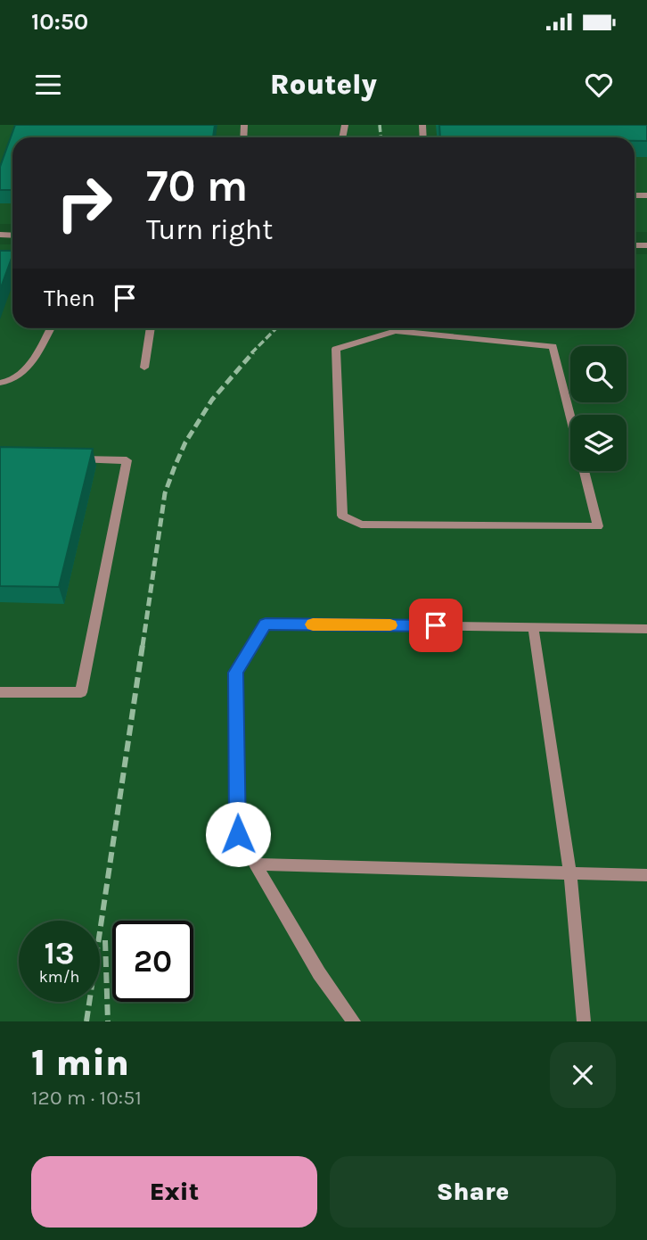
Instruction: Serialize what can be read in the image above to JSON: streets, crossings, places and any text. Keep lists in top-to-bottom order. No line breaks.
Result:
{"page":{"status":"10:50","header":"Routely","turn":["70 m","Turn right"],"then":"Then","speed":"13 km/h","limit":"20","heading":["1 min","120 m · 10:51"],"buttons":["Exit","Share"]}}
